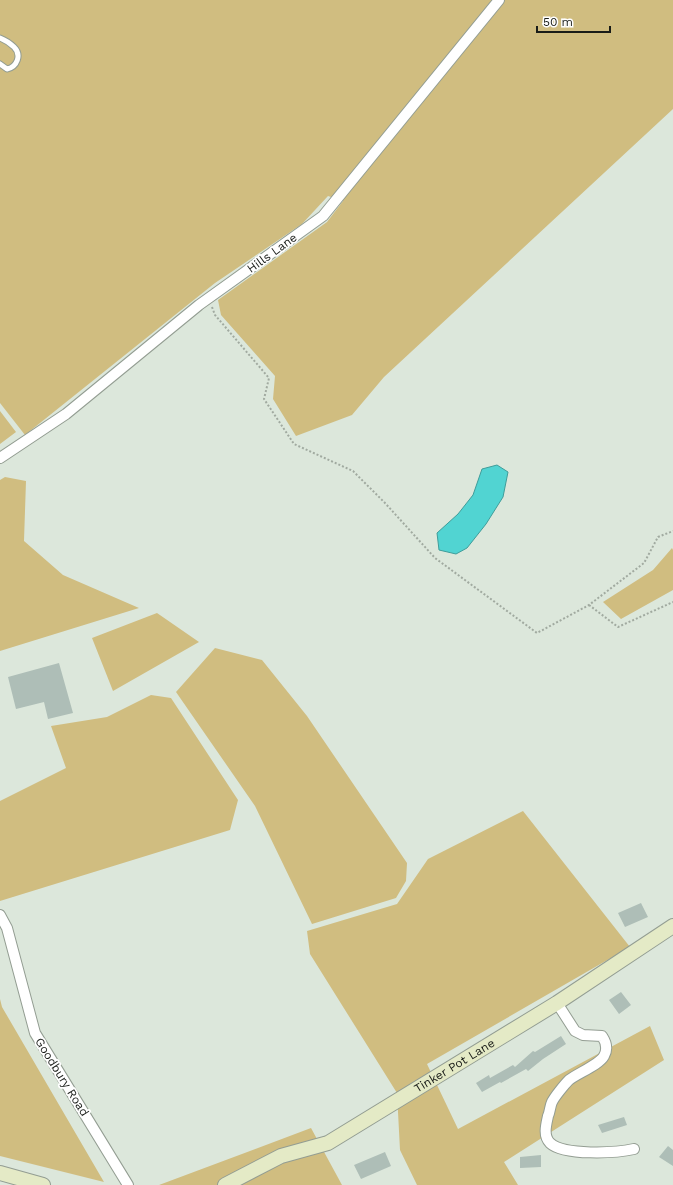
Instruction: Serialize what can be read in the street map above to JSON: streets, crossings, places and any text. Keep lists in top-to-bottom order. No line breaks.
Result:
{"streets":{"street":["Hills Lane","Tinker Pot Lane","Goodbury Road"]},"scale_bar":"50 m"}
